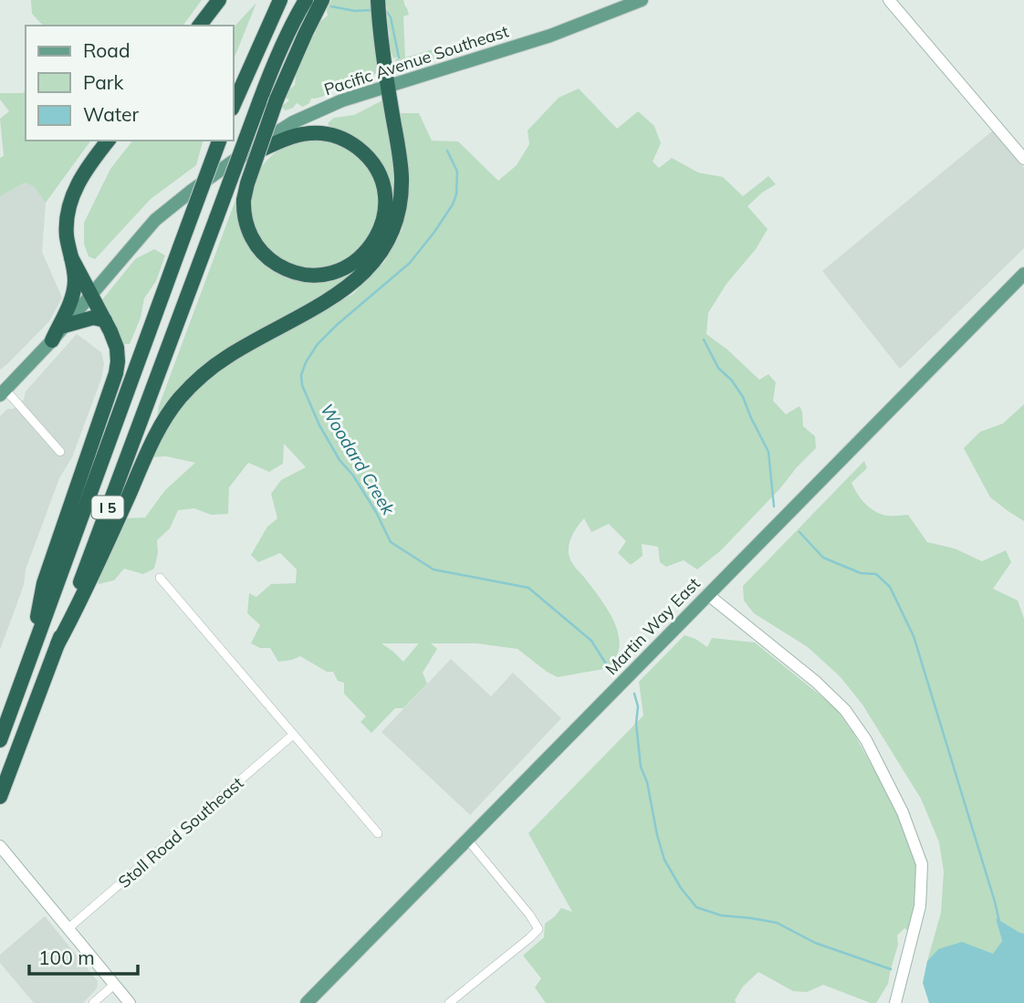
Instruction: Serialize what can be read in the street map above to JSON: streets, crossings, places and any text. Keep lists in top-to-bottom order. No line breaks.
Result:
{"streets":{"highway":["I 5"],"main road":["Pacific Avenue Southeast","Martin Way East"],"street":["Stoll Road Southeast"]},"water":["Woodard Creek"],"legend":["Road","Park","Water"],"scale_bar":"100 m"}
